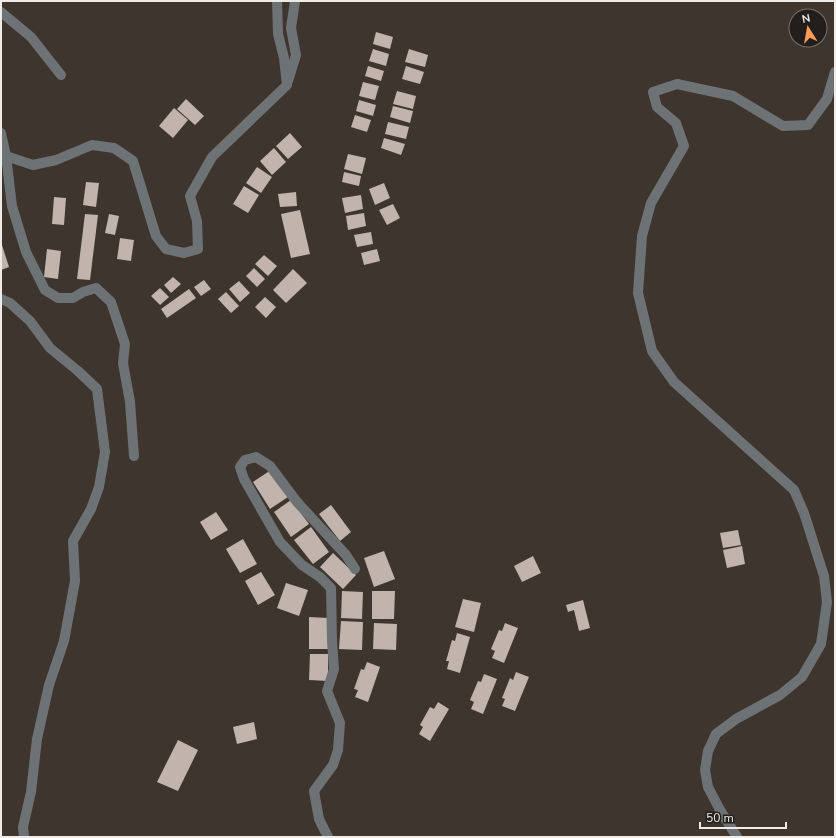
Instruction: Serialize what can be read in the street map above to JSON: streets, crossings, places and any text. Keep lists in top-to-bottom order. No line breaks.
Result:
{"scale_bar":"50 m","north":"top"}
